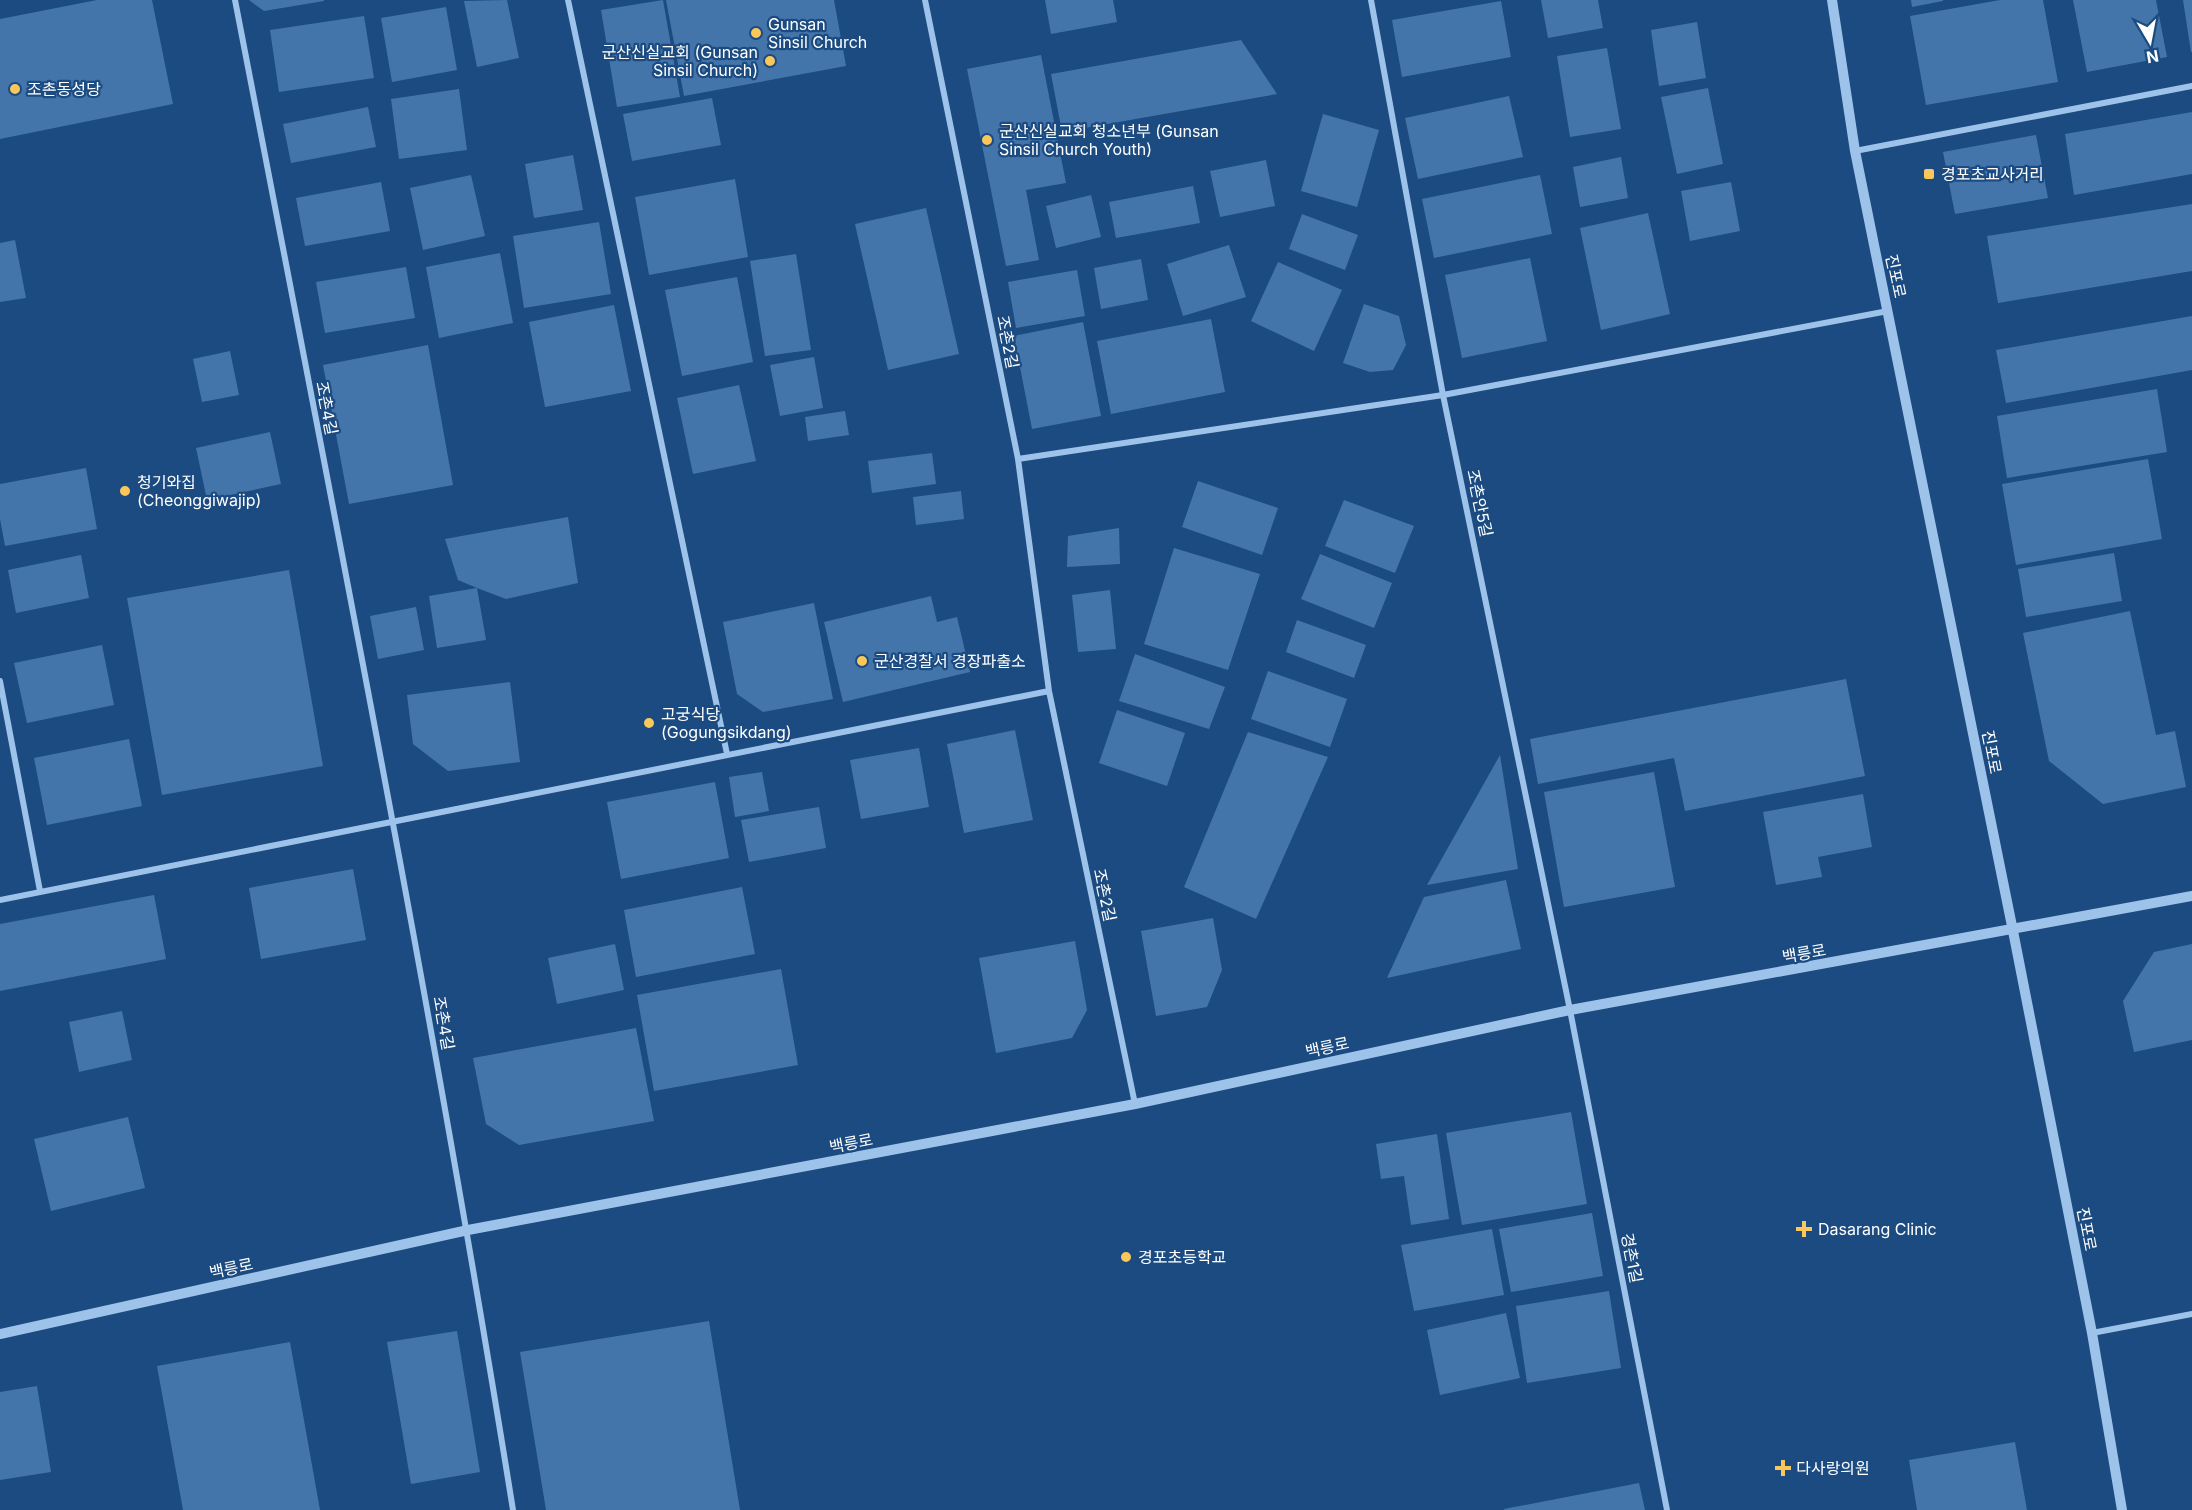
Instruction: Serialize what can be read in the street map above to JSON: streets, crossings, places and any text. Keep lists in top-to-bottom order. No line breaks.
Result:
{"streets":{"street":["진포로","조촌2길","조촌4길","조촌안5길","백릉로","경촌1길"]},"crossings":[["진포로","백릉로"],["조촌2길","백릉로"],["조촌4길","백릉로"],["조촌안5길","백릉로"],["조촌안5길","경촌1길"],["백릉로","경촌1길"]],"places":{"other":["Gunsan Sinsil Church","군산신실교회 (Gunsan Sinsil Church)","조촌동성당","군산신실교회 청소년부 (Gunsan Sinsil Church Youth)","청기와집 (Cheonggiwajip)","군산경찰서 경장파출소","고궁식당 (Gogungsikdang)","경포초등학교"],"transit":["경포초교사거리"],"health":["Dasarang Clinic","다사랑의원"]},"north":"bottom"}
